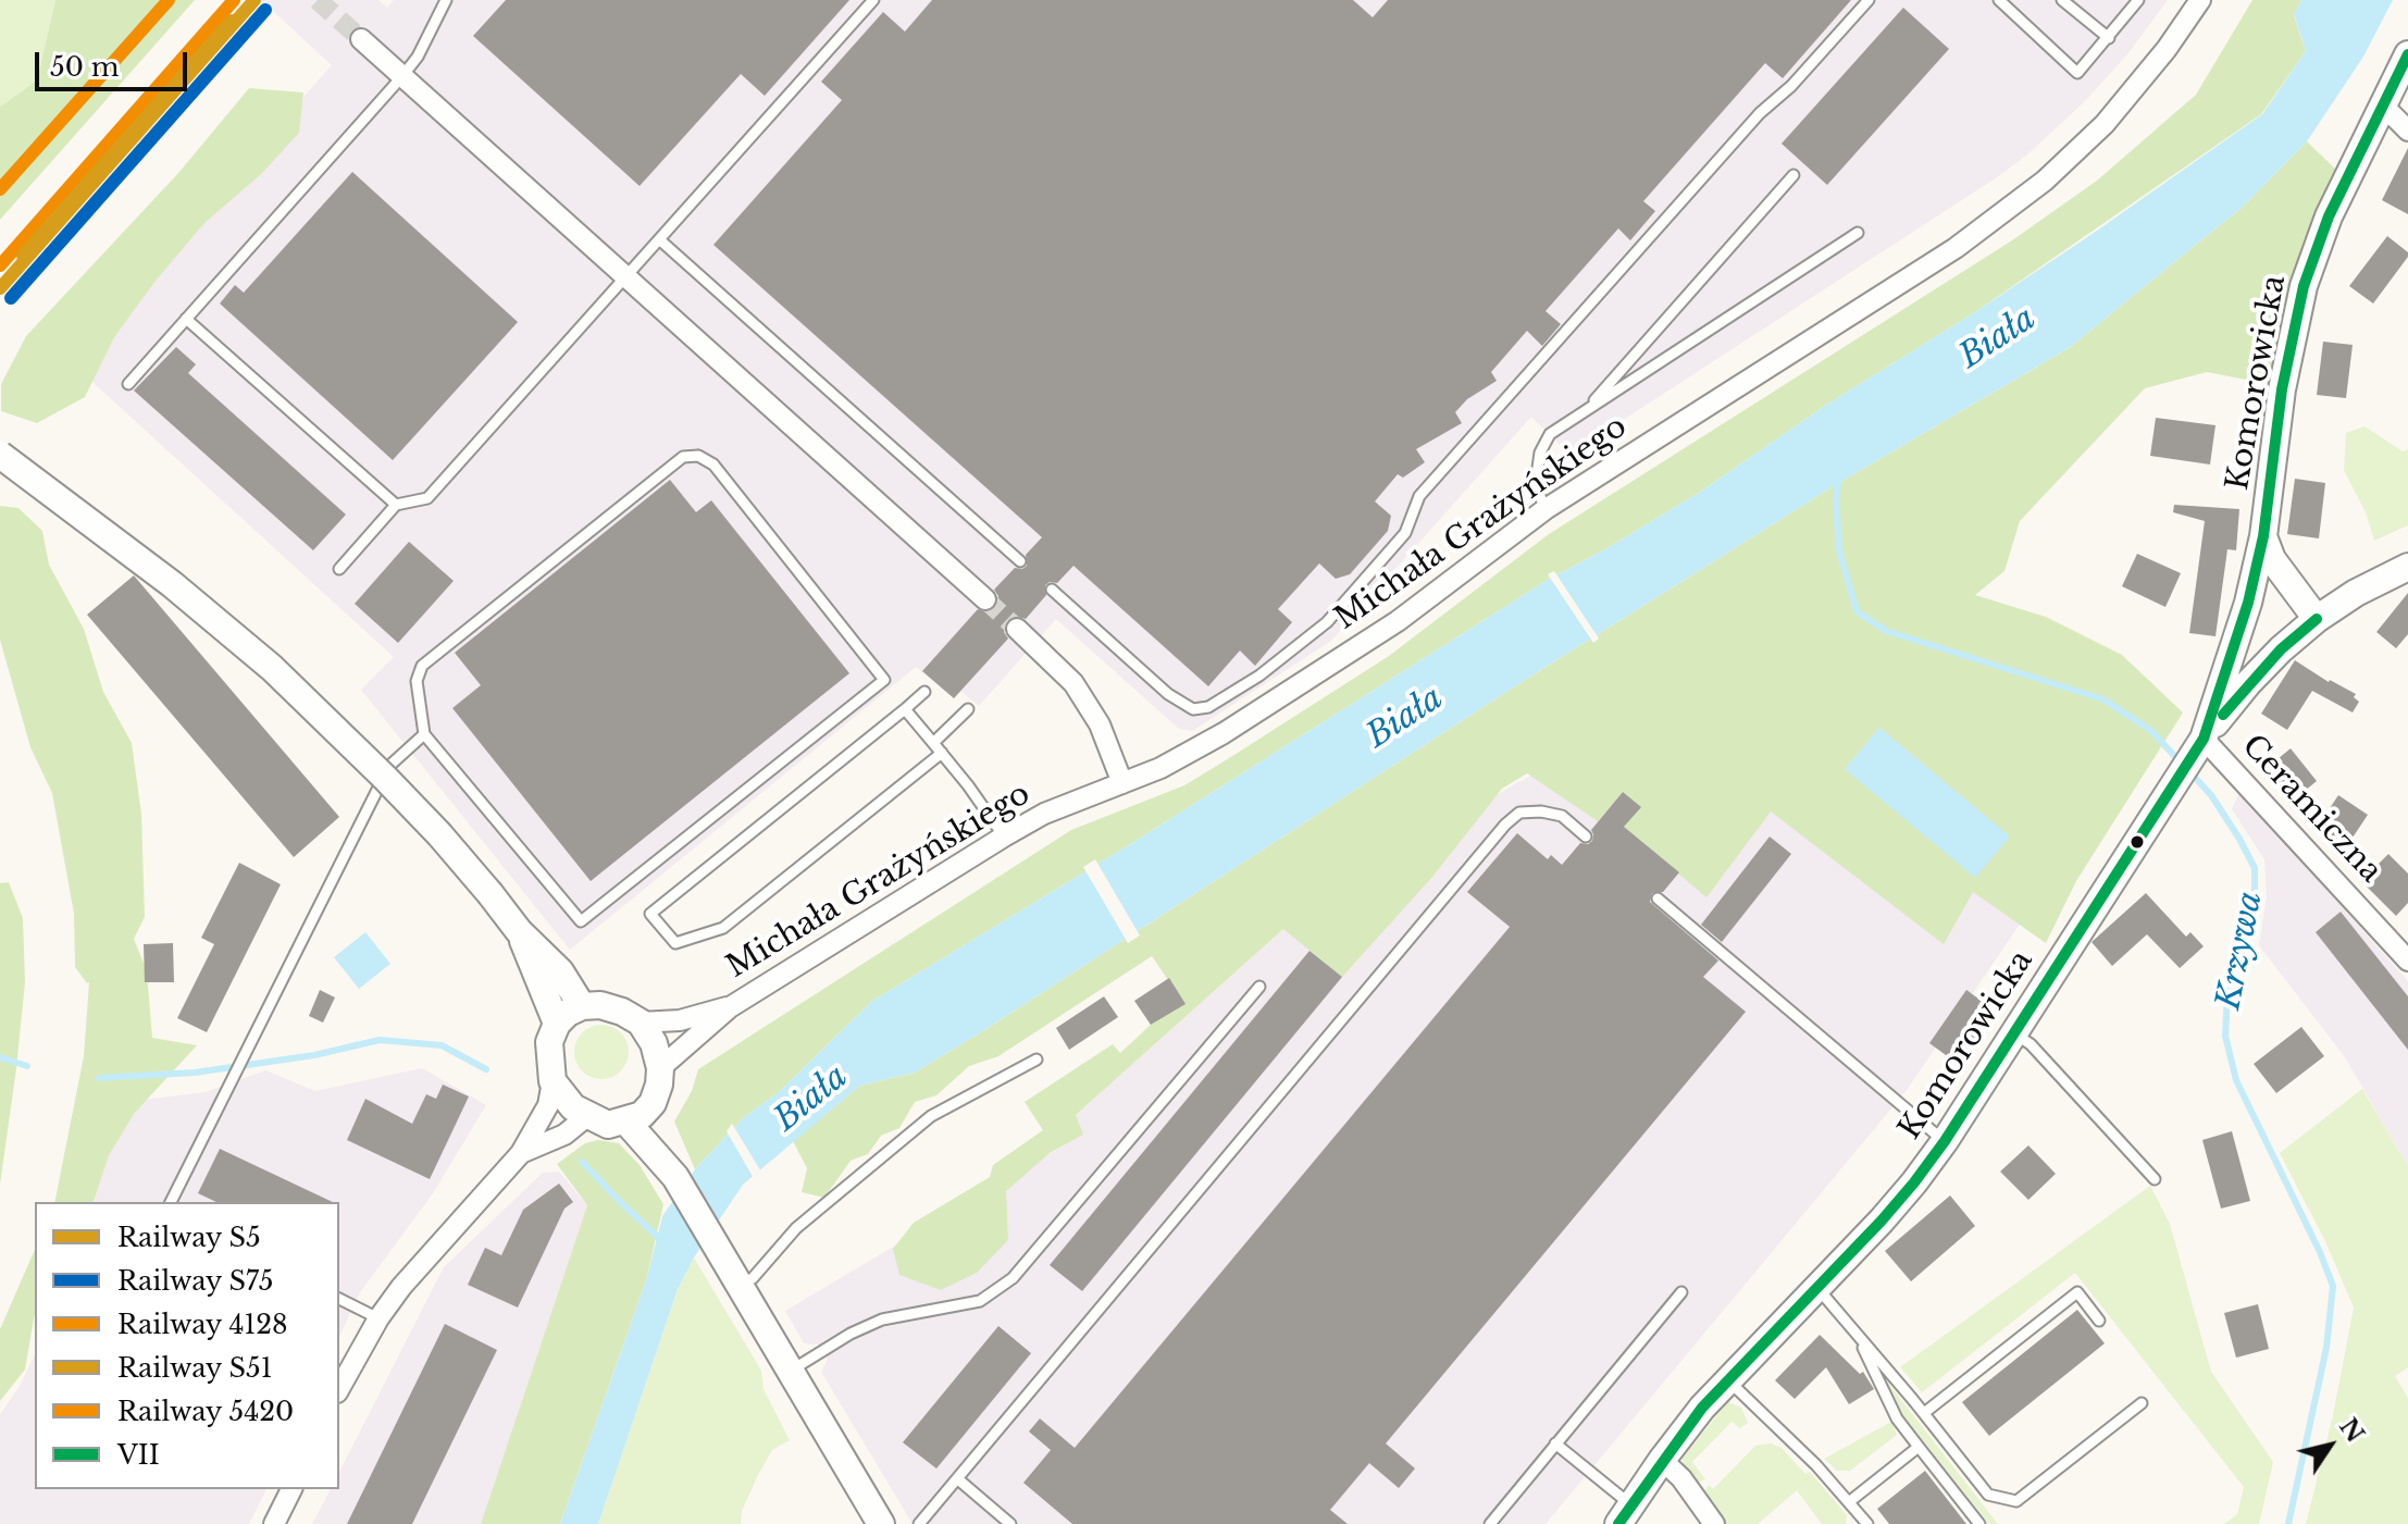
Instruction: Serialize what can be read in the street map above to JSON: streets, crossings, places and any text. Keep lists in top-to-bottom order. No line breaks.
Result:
{"streets":{"street":["Komorowicka","Michała Grażyńskiego","Ceramiczna"]},"crossings":[["Komorowicka","Ceramiczna"]],"water":["Biała","Krzywa"],"lines":["rail line S5","rail line 4128","rail line 5420","rail line S75","rail line S51","transit line VII"],"legend":["Railway S5","Railway S75","Railway 4128","Railway S51","Railway 5420","VII"],"scale_bar":"50 m","north":"top right"}
